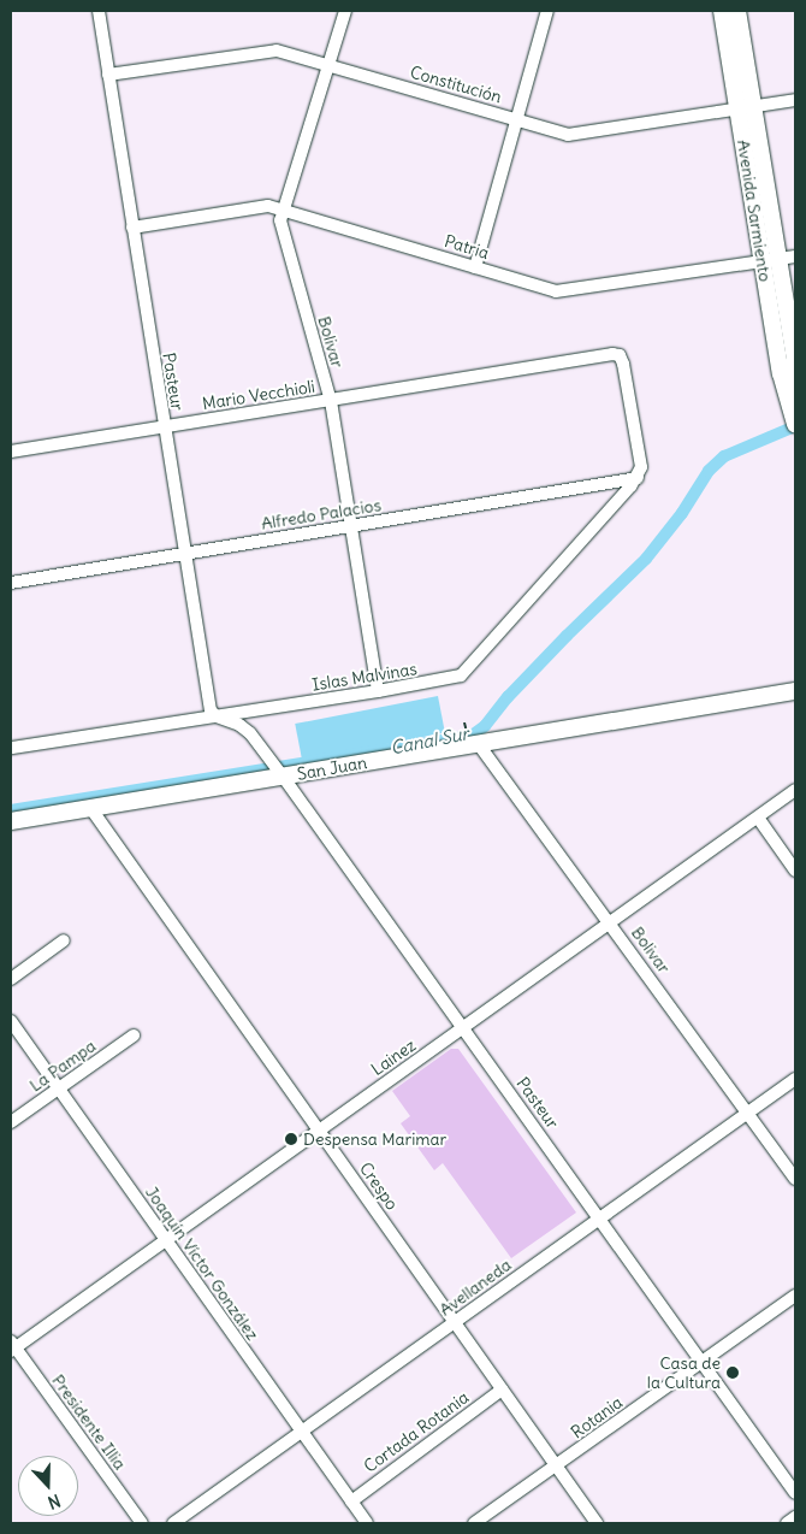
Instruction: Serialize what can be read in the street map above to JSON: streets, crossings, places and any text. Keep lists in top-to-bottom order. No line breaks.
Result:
{"streets":{"street":["Constitución","Avenida Sarmiento","Patria","Bolivar","Pasteur","Mario Vecchioli","Alfredo Palacios","Islas Malvinas","San Juan","Lainez","La Pampa","Crespo","Joaquín Víctor González","Avellaneda","Rotania","Presidente Illia","Cortada Rotania"]},"crossings":[["Constitución","Avenida Sarmiento"],["Constitución","Bolivar"],["Constitución","Pasteur"],["Avenida Sarmiento","Patria"],["Patria","Bolivar"],["Patria","Pasteur"],["Bolivar","Mario Vecchioli"],["Bolivar","Alfredo Palacios"],["Bolivar","Islas Malvinas"],["Bolivar","San Juan"],["Bolivar","Lainez"],["Bolivar","Avellaneda"],["Pasteur","Mario Vecchioli"],["Pasteur","Alfredo Palacios"],["Pasteur","Islas Malvinas"],["Pasteur","San Juan"],["Pasteur","Lainez"],["Pasteur","Avellaneda"],["Pasteur","Rotania"],["Mario Vecchioli","Alfredo Palacios"],["Mario Vecchioli","Islas Malvinas"],["Alfredo Palacios","Islas Malvinas"],["San Juan","Crespo"],["Lainez","Crespo"],["Lainez","Joaquín Víctor González"],["Lainez","Presidente Illia"],["La Pampa","Joaquín Víctor González"],["Crespo","Avellaneda"],["Crespo","Rotania"],["Crespo","Cortada Rotania"],["Joaquín Víctor González","Avellaneda"],["Joaquín Víctor González","Cortada Rotania"]],"water":["Canal Sur"],"places":["Despensa Marimar","Casa de la Cultura"],"north":"bottom"}
